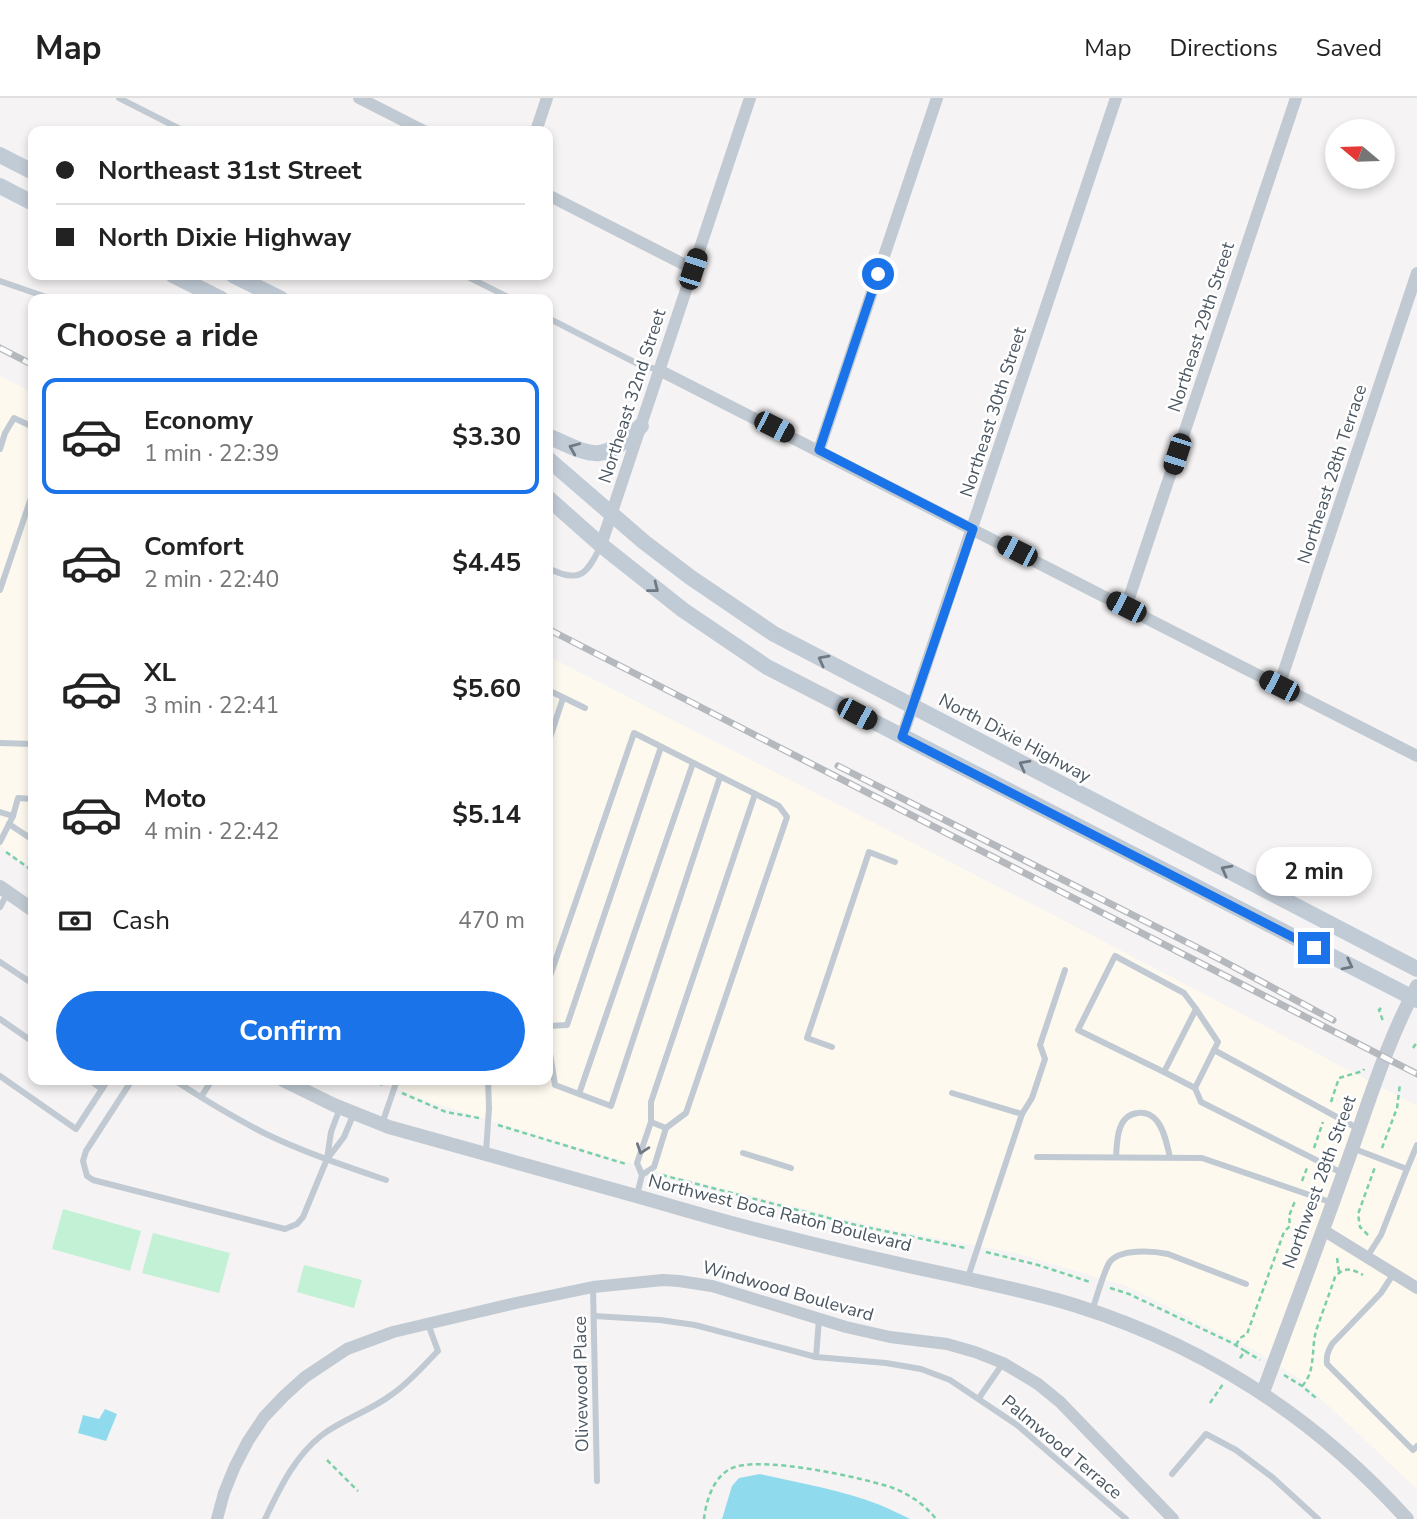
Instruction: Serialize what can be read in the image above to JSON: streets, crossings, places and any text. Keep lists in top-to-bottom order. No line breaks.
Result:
{"streets":{"main road":["North Dixie Highway"],"street":["Northeast 29th Street","Northeast 32nd Street","Northeast 30th Street","Northeast 28th Terrace","Northwest 28th Street","Northwest Boca Raton Boulevard","Windwood Boulevard"],"lane":["Olivewood Place","Palmwood Terrace"]},"crossings":[["Northeast 32nd Street","North Dixie Highway"],["Northeast 30th Street","North Dixie Highway"],["Northwest 28th Street","Northwest Boca Raton Boulevard"],["Windwood Boulevard","Olivewood Place"],["Windwood Boulevard","Palmwood Terrace"],["Olivewood Place","Palmwood Terrace"]],"north":"left","page":{"header":"Map","nav":["Map","Directions","Saved"],"banner":["Northeast 31st Street","North Dixie Highway"],"heading":"Choose a ride","list":[{"name":"Economy","note":"1 min · 22:39","value":"$3.30"},{"name":"Comfort","note":"2 min · 22:40","value":"$4.45"},{"name":"XL","note":"3 min · 22:41","value":"$5.60"},{"name":"Moto","note":"4 min · 22:42","value":"$5.14"}],"bubble":"2 min","pay":["Cash","470 m"],"buttons":"Confirm"}}
